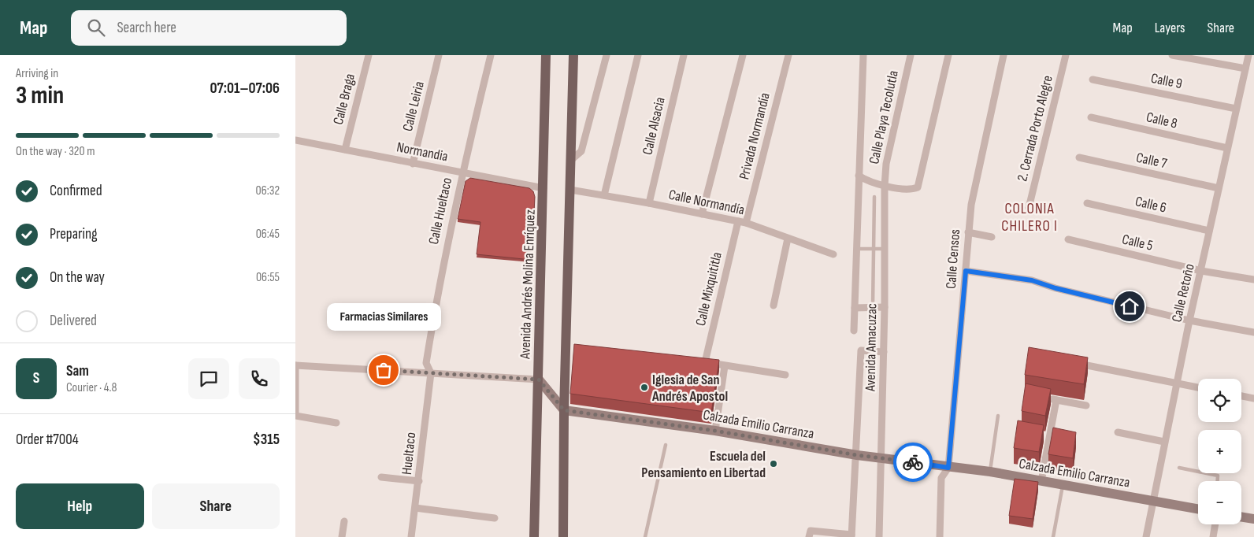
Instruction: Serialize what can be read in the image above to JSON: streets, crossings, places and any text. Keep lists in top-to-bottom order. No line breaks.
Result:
{"streets":{"main road":["Avenida Andrés Molina Enríquez"],"street":["Calle 9","Calle Braga","Calle Leiria","Calle Playa Tecolutla","Calle 8","Calle Alsacia","2. Cerrada Porto Alegre","Privada Normandía","Normandia","Calle 7","Calle Normandía","Calle 6","Calle Hueltaco","Calle 5","Calle Censos","Calle Mixquititla","Calle Retoño","Avenida Amacuzac","Calzada Emilio Carranza","Hueltaco"]},"crossings":[["Calle 9","Calle Retoño"],["Calle Braga","Normandia"],["Calle Leiria","Normandia"],["Calle Playa Tecolutla","Avenida Amacuzac"],["Calle 8","Calle Retoño"],["Calle Alsacia","Calle Normandía"],["Privada Normandía","Calle Normandía"],["Normandia","Calle Hueltaco"],["Normandia","Avenida Andrés Molina Enríquez"],["Calle 7","Calle Retoño"],["Calle Normandía","Calle Mixquititla"],["Calle 6","Calle Retoño"],["Calle Hueltaco","Hueltaco"],["Calle 5","Calle Retoño"],["Calle Censos","Calzada Emilio Carranza"],["Calle Retoño","Calzada Emilio Carranza"],["Avenida Amacuzac","Calzada Emilio Carranza"]],"districts":["COLONIA CHILERO I"],"places":["Farmacias Similares","Iglesia de San Andrés Apostol","Escuela del Pensamiento en Libertad"],"page":{"header":"Map","search":"Search here","nav":["Map","Layers","Share"],"heading":["3 min","Arriving in","07:01–07:06"],"panel":["Sam","Courier · 4.8","Order #7004","$315"],"bar":"On the way · 320 m","list":[["Confirmed","06:32"],["Preparing","06:45"],["On the way","06:55"],"Delivered"],"bubble":"Farmacias Similares","round":"S","map_buttons":["+","−"],"buttons":["Help","Share"]}}
